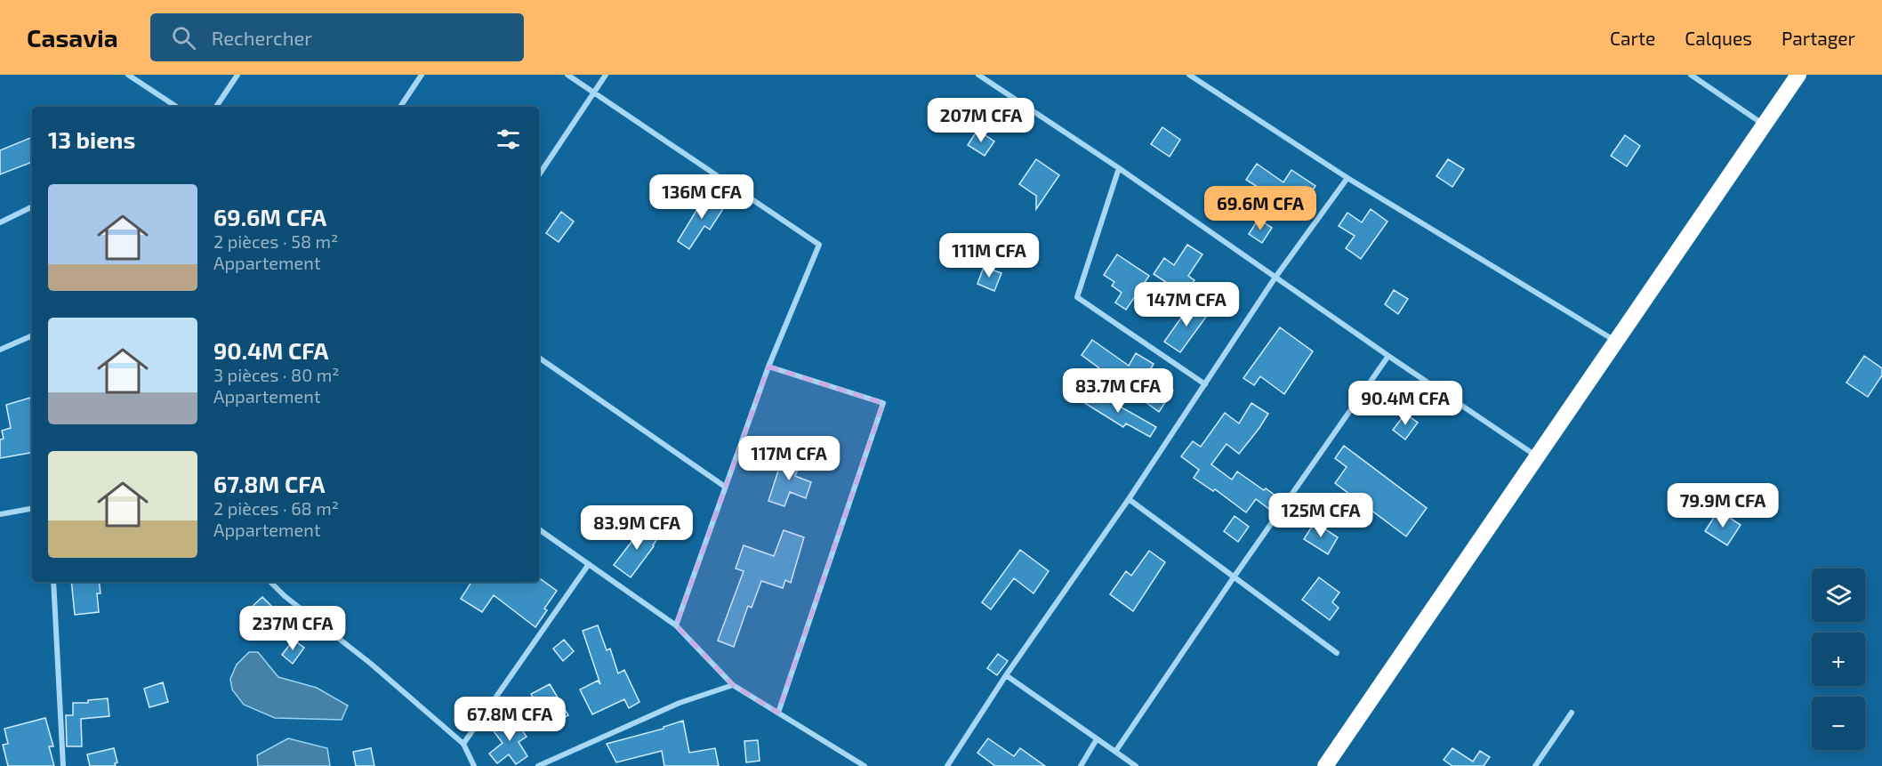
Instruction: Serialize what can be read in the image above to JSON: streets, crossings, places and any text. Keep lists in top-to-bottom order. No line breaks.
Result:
{"page":{"header":"Casavia","search":"Rechercher","nav":["Carte","Calques","Partager"],"price":["207M CFA","136M CFA","69.6M CFA","111M CFA","147M CFA","83.7M CFA","90.4M CFA","117M CFA","79.9M CFA","125M CFA","83.9M CFA","237M CFA","67.8M CFA"],"heading":"13 biens","list":[{"name":"69.6M CFA","note":"2 pièces · 58 m² · Appartement"},{"name":"90.4M CFA","note":"3 pièces · 80 m² · Appartement"},{"name":"67.8M CFA","note":"2 pièces · 68 m² · Appartement"}],"map_buttons":["+","−"]}}
